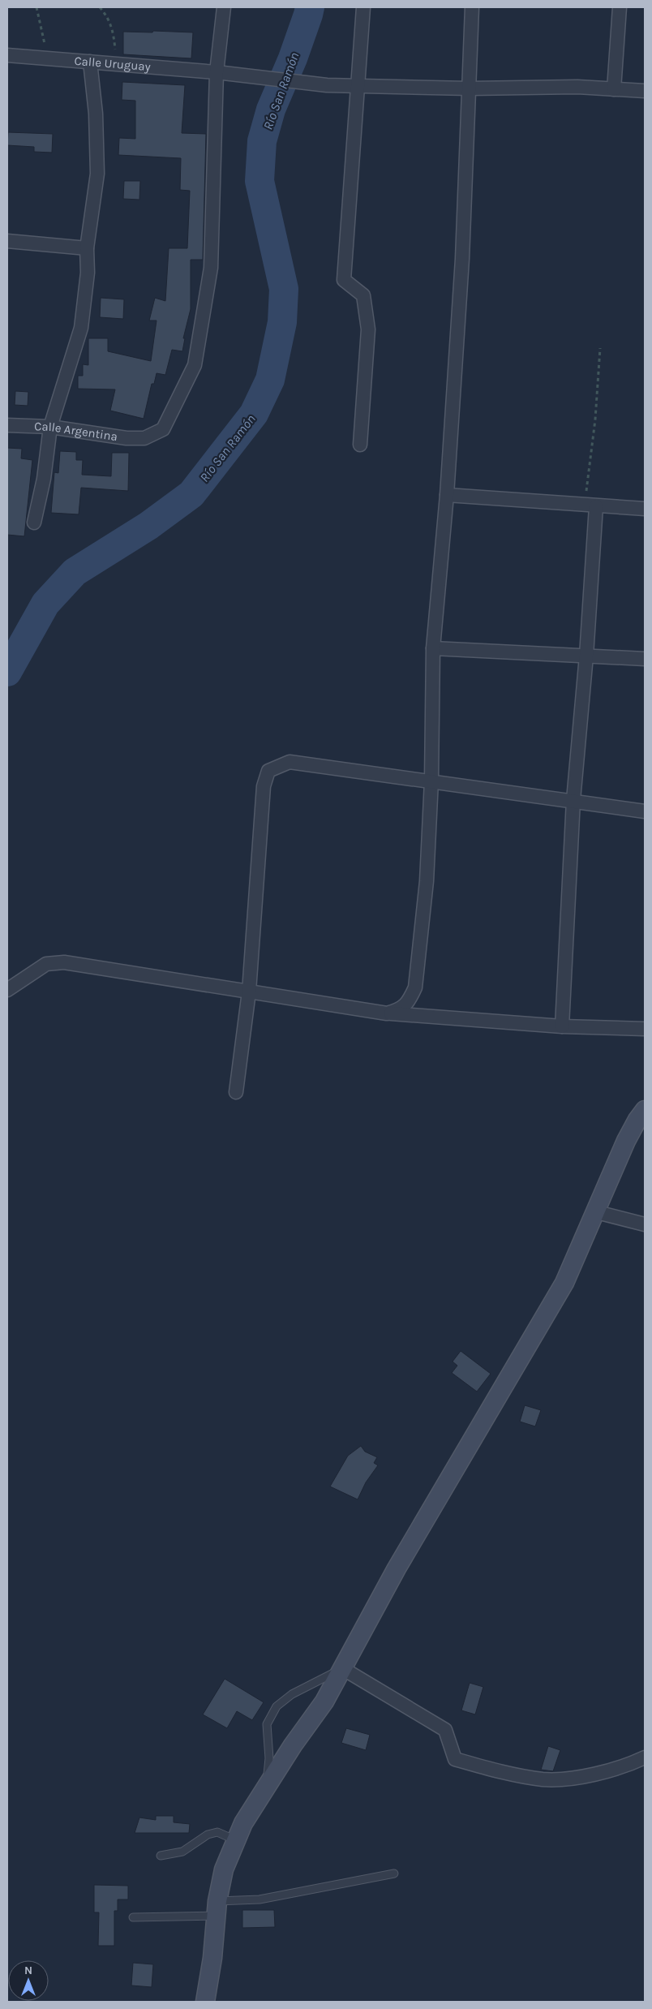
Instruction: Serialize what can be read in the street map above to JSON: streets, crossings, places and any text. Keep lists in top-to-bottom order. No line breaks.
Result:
{"streets":{"street":["Calle Uruguay","Calle Argentina"]},"crossings":[["Calle Uruguay","Calle Argentina"]],"water":["Río San Ramón"],"north":"top"}
